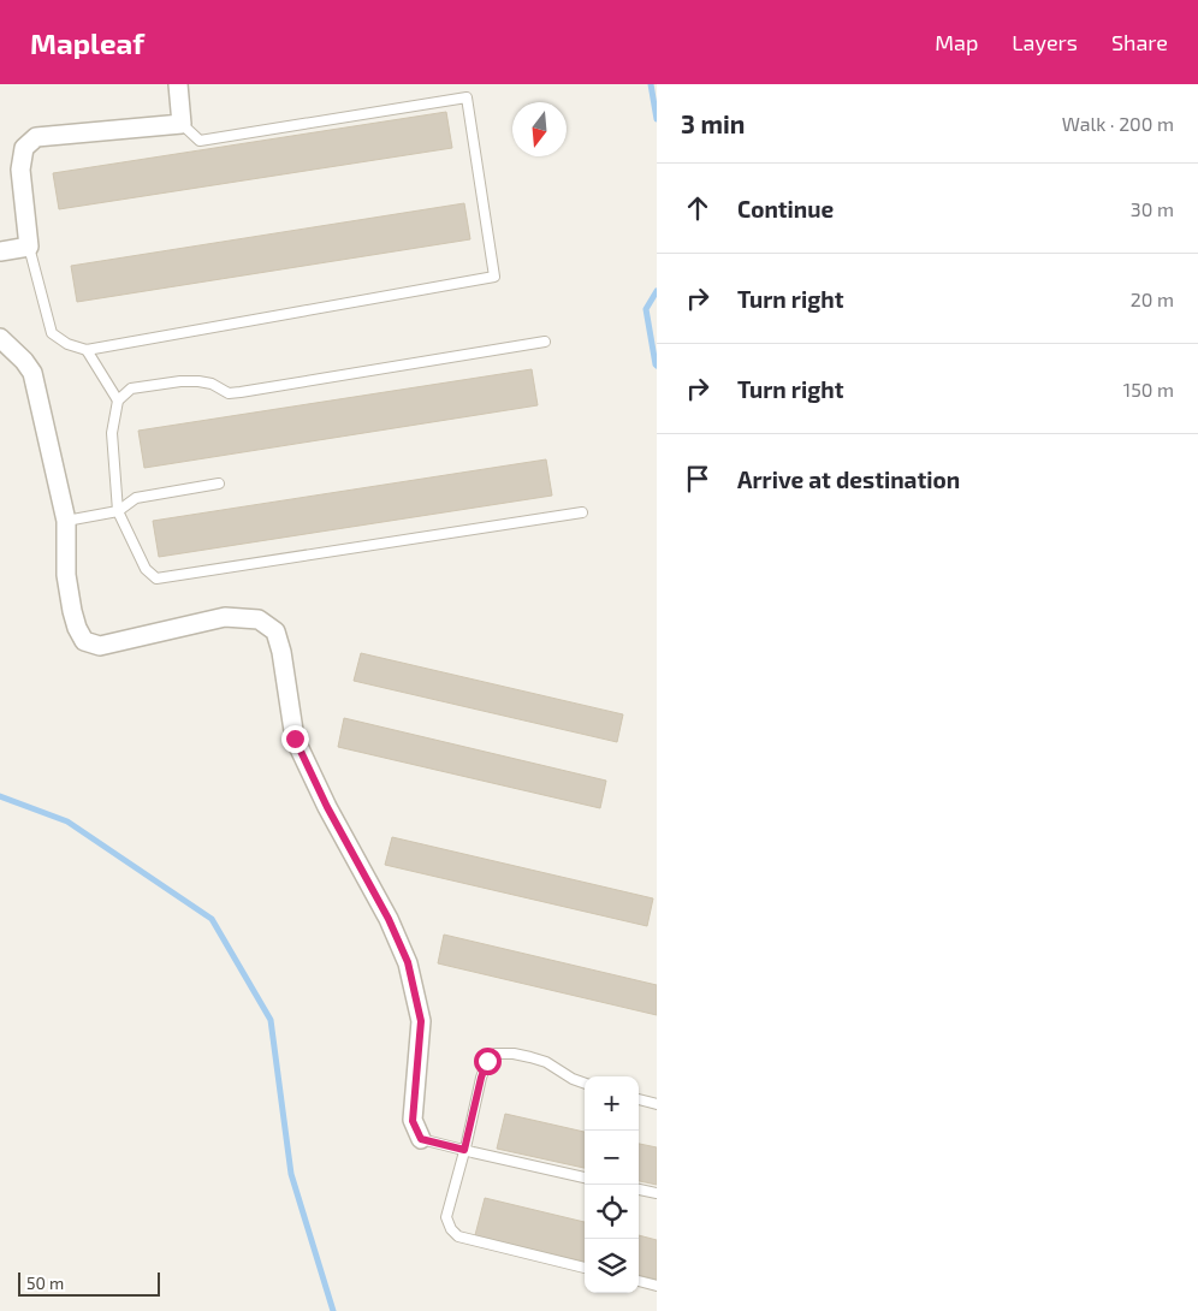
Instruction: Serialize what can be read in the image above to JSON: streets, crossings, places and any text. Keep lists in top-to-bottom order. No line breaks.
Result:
{"scale_bar":"50 m","north":"bottom","page":{"header":"Mapleaf","nav":["Map","Layers","Share"],"heading":["3 min","Walk · 200 m"],"list":[["Continue","30 m"],["Turn right","20 m"],["Turn right","150 m"],"Arrive at destination"],"map_buttons":["+","−"],"scale":"50 m"}}
